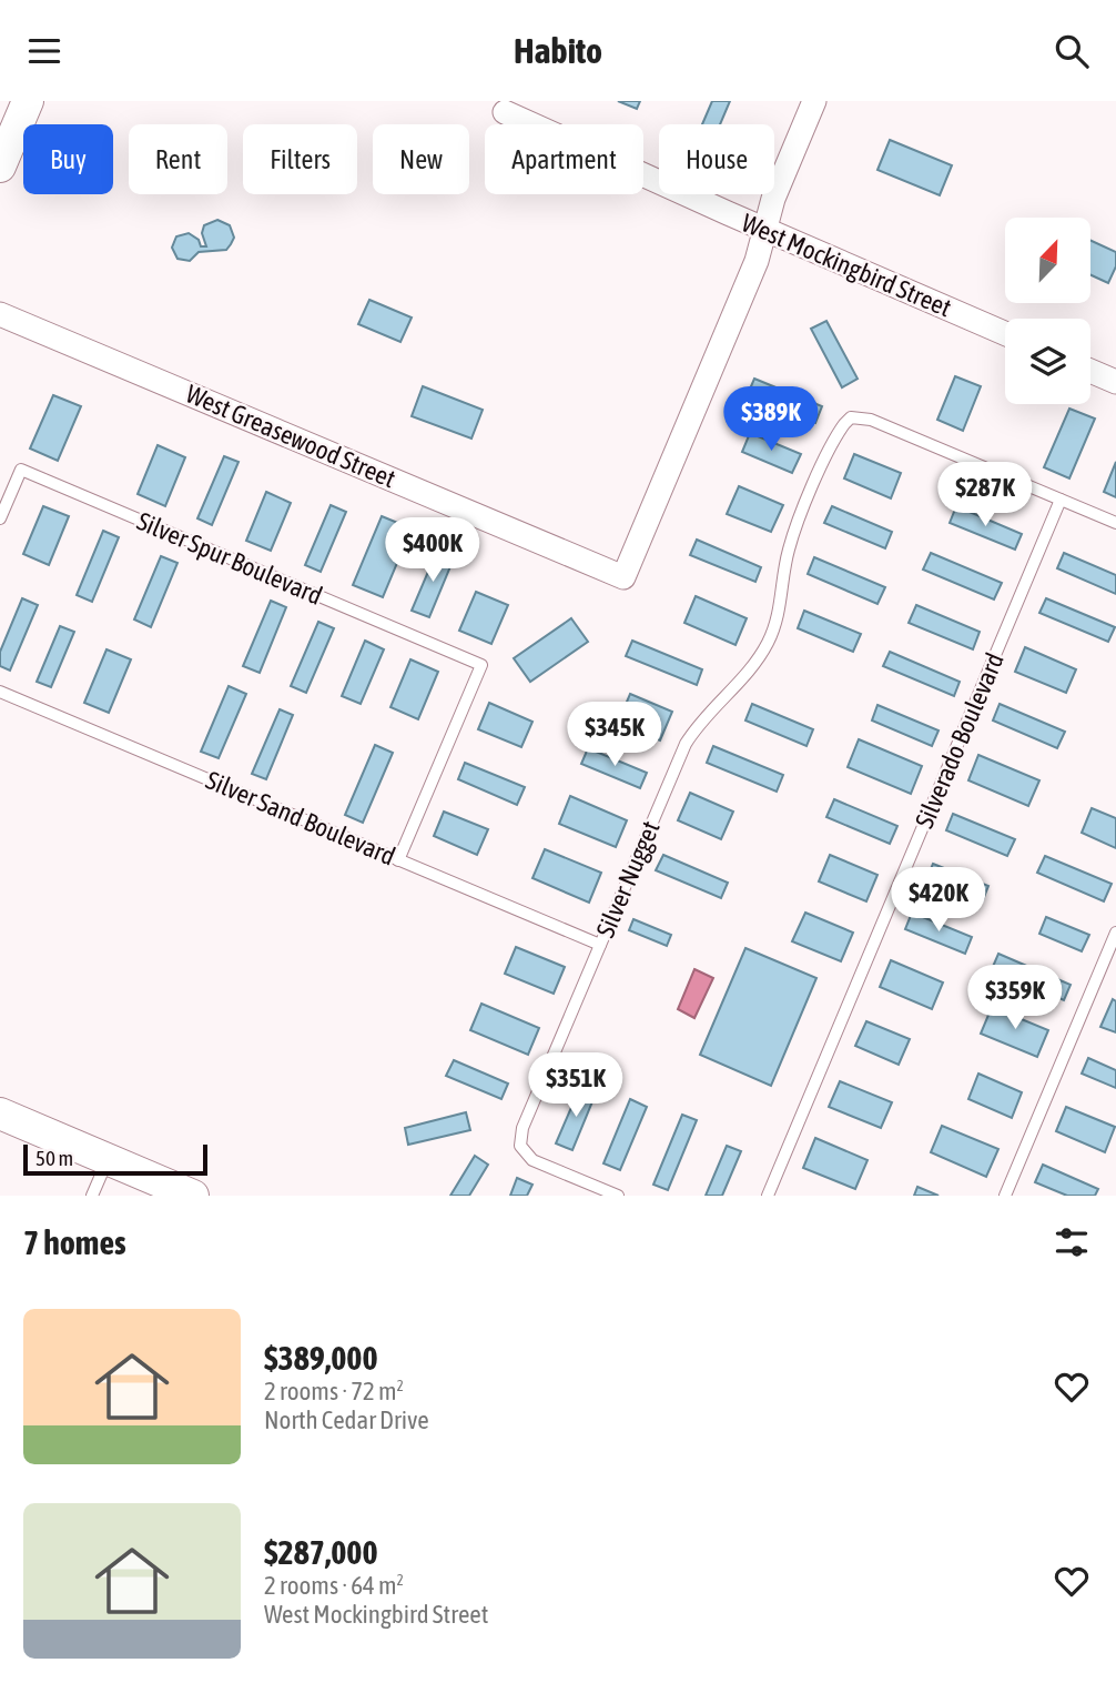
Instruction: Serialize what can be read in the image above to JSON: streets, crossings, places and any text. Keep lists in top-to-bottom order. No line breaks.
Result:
{"streets":{"street":["West Mockingbird Street","West Greasewood Street"],"lane":["Silver Spur Boulevard","Silverado Boulevard","Silver Sand Boulevard","Silver Nugget"]},"crossings":[["West Mockingbird Street","West Greasewood Street"],["Silver Spur Boulevard","Silver Sand Boulevard"],["Silverado Boulevard","Silver Nugget"],["Silver Sand Boulevard","Silver Nugget"]],"scale_bar":"50 m","north":"top right","page":{"header":"Habito","chip":["Buy","Rent","Filters","New","Apartment","House"],"price":["$389K","$287K","$400K","$345K","$420K","$359K","$351K"],"scale":"50 m","heading":"7 homes","list":[{"name":"$389,000","note":"2 rooms · 72 m² · North Cedar Drive"},{"name":"$287,000","note":"2 rooms · 64 m² · West Mockingbird Street"}]}}
